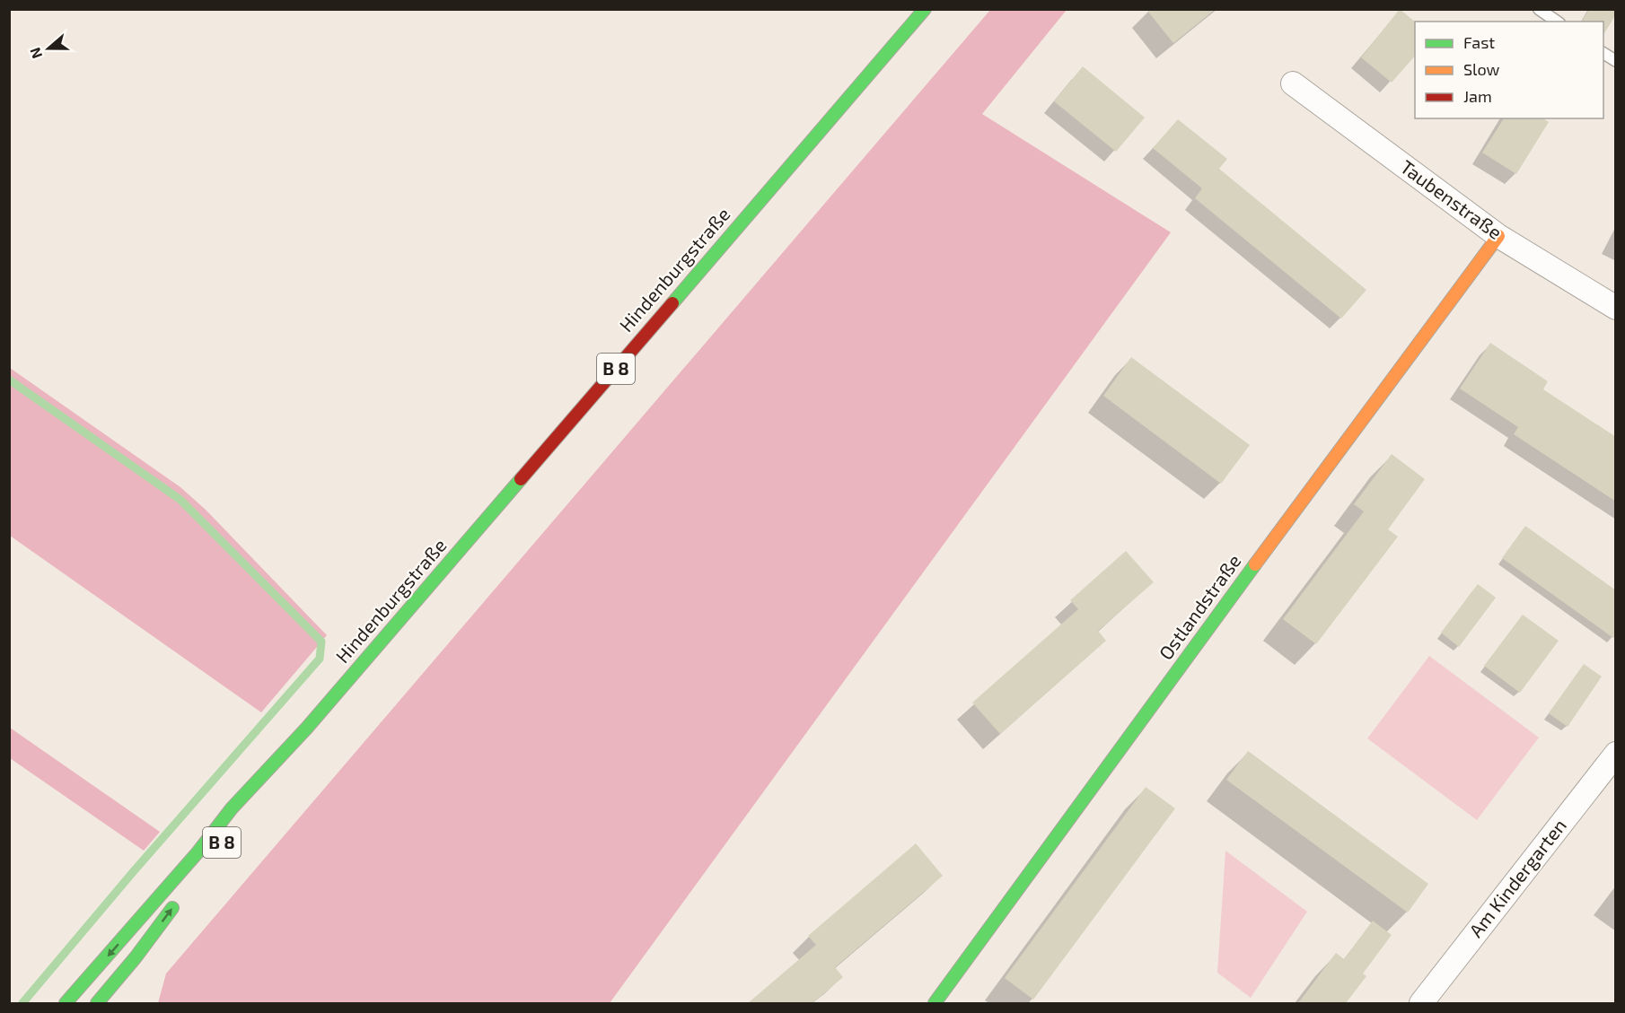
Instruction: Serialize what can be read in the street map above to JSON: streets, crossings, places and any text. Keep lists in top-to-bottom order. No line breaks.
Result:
{"streets":{"main road":["Hindenburgstraße","B 8","Ostlandstraße"],"street":["Taubenstraße","Am Kindergarten"]},"crossings":[["Taubenstraße","Ostlandstraße"]],"legend":["Fast","Slow","Jam"],"north":"left"}
